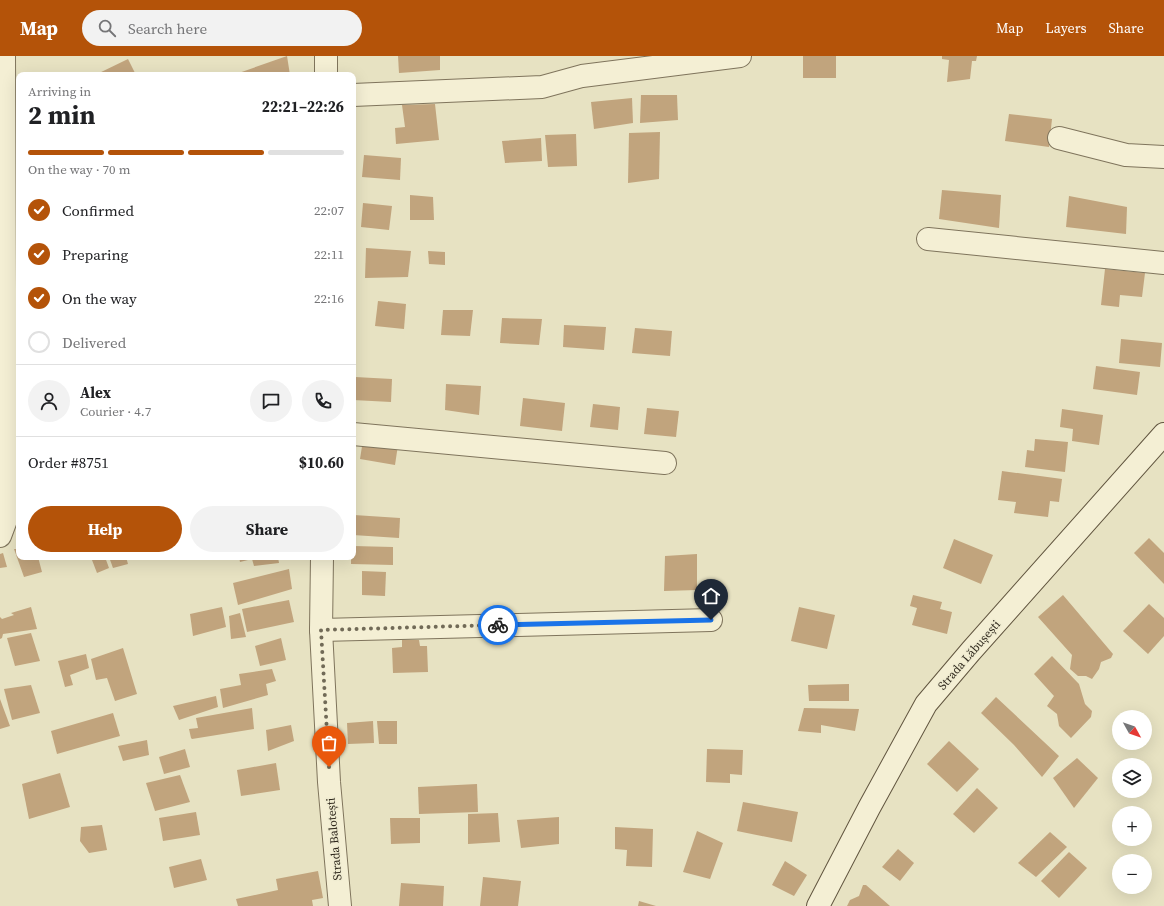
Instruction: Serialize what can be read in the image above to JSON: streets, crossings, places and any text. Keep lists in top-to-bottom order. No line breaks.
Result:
{"streets":{"street":["Strada Lăbușești","Strada Balotești"]},"north":"bottom right","page":{"header":"Map","search":"Search here","nav":["Map","Layers","Share"],"heading":["2 min","Arriving in","22:21–22:26"],"panel":["Alex","Courier · 4.7","Order #8751","$10.60"],"bar":"On the way · 70 m","list":[["Confirmed","22:07"],["Preparing","22:11"],["On the way","22:16"],"Delivered"],"buttons":["Help","Share"],"map_buttons":["+","−"]}}
